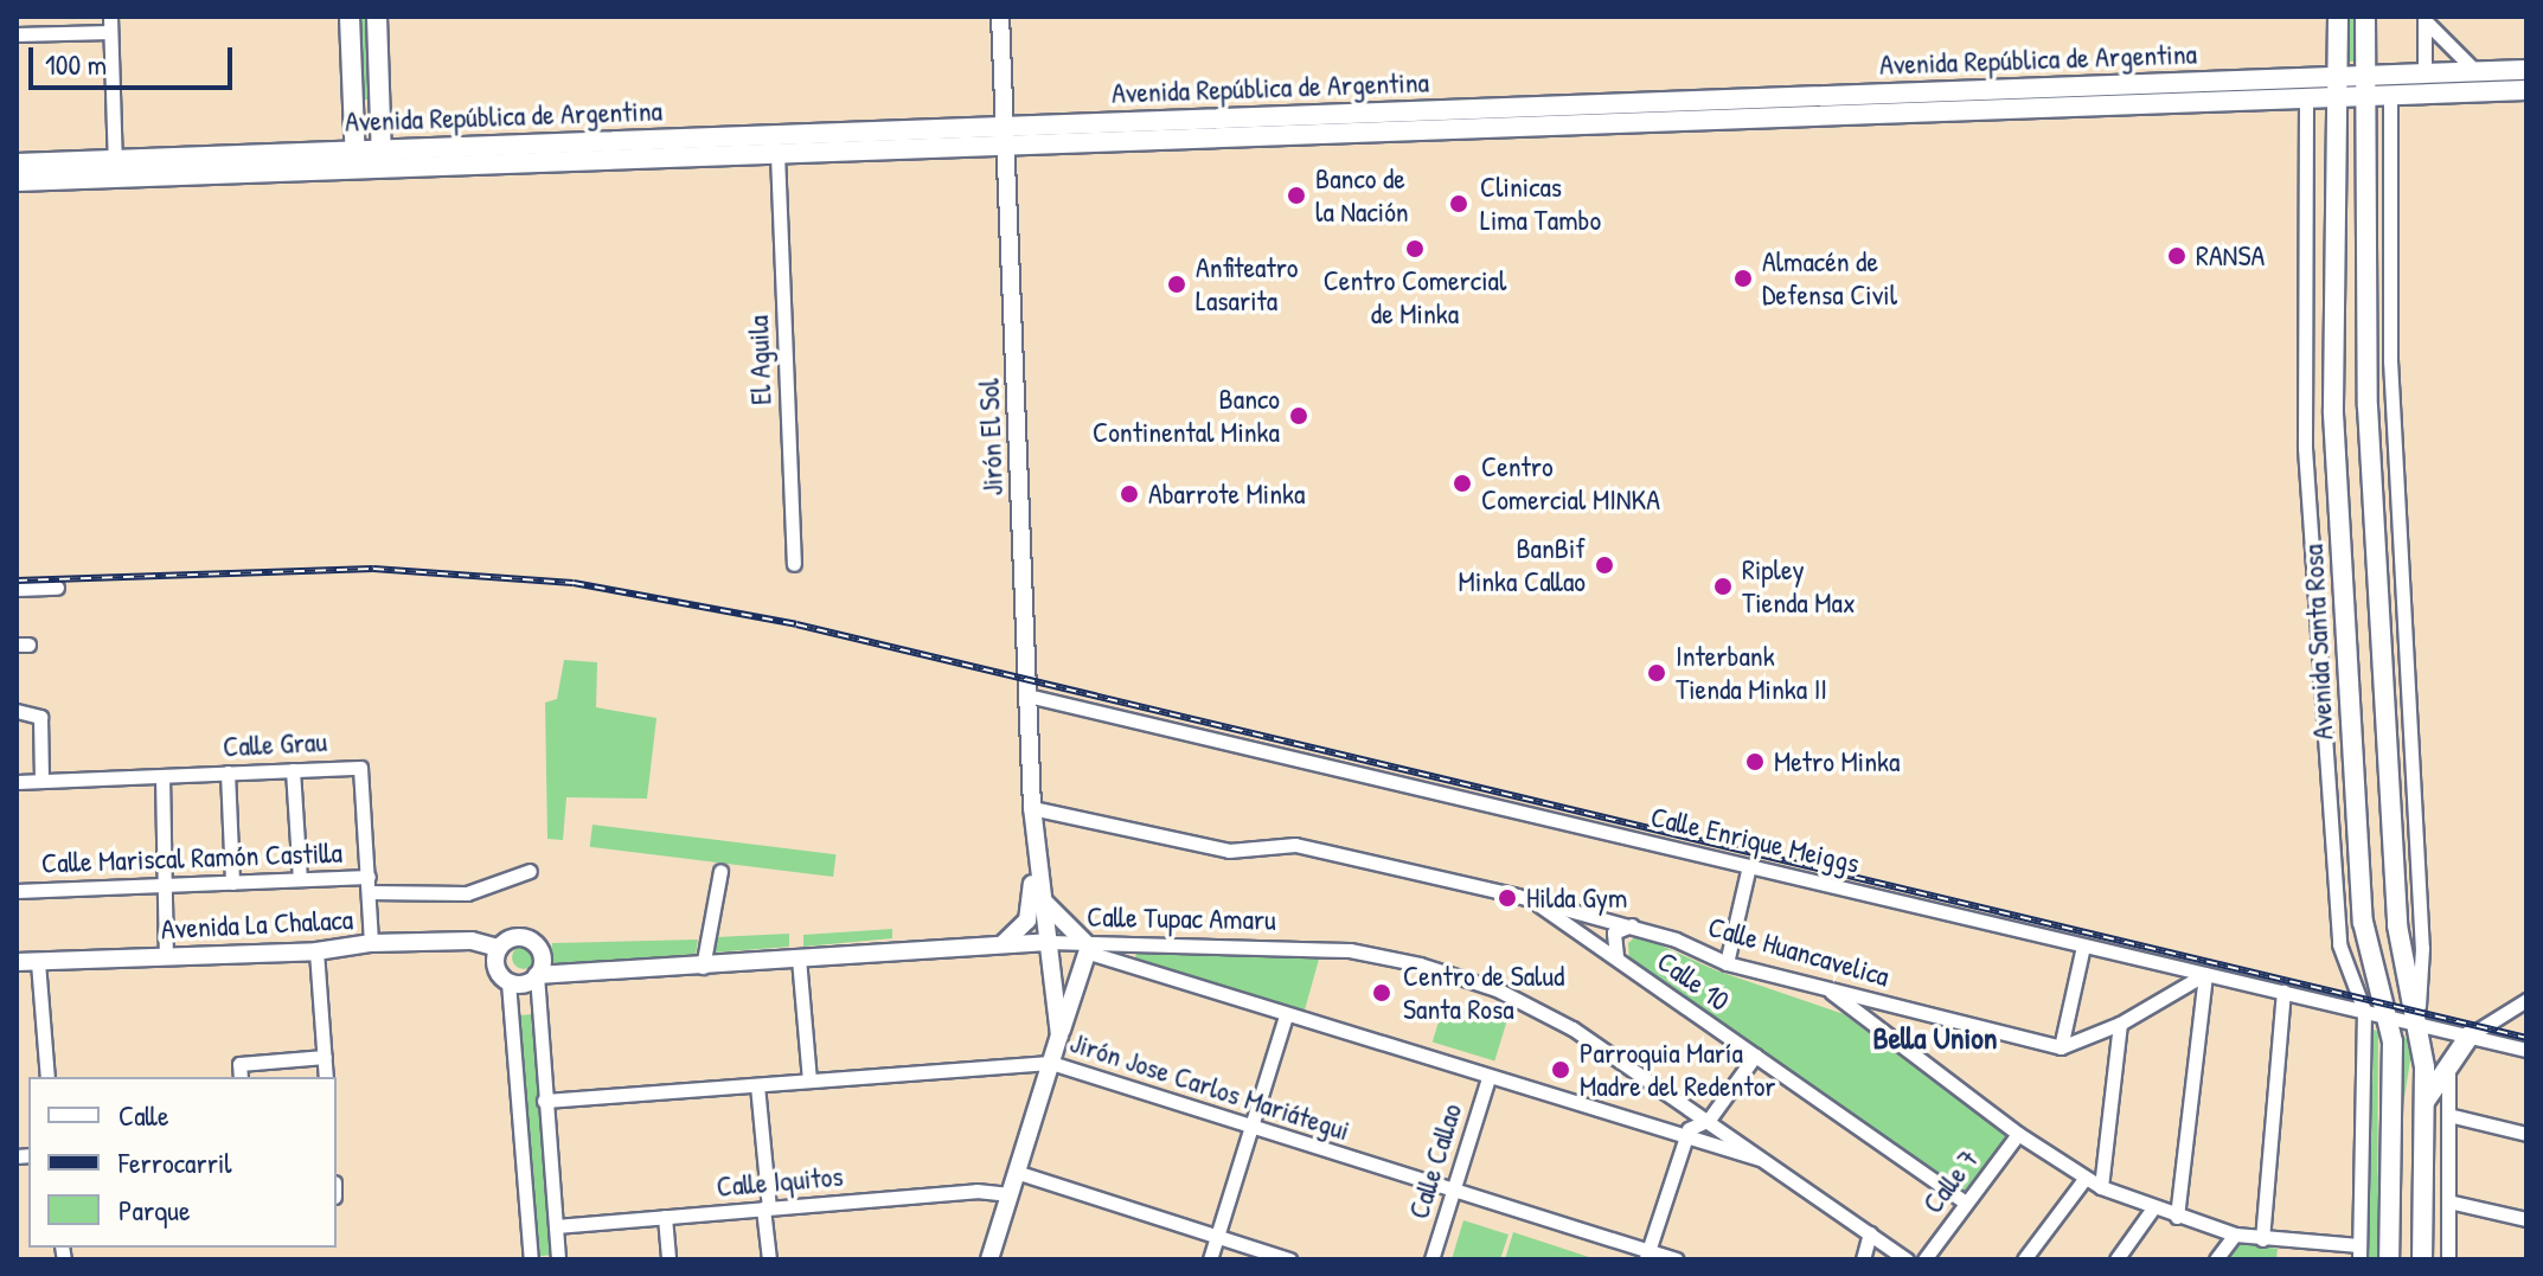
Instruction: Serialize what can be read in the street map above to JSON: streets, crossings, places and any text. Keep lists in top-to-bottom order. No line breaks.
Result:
{"streets":{"main road":["Avenida República de Argentina","Avenida Santa Rosa"],"street":["El Aguila","Jirón El Sol","Calle Grau","Calle Enrique Meiggs","Calle Mariscal Ramón Castilla","Calle Tupac Amaru","Avenida La Chalaca","Calle Huancavelica","Calle 10","Jirón Jose Carlos Mariátegui","Calle Callao","Calle Iquitos","Calle 7"]},"crossings":[["Avenida República de Argentina","El Aguila"],["Avenida República de Argentina","Jirón El Sol"],["Avenida República de Argentina","Avenida Santa Rosa"],["Jirón El Sol","Calle Enrique Meiggs"],["Jirón El Sol","Calle Tupac Amaru"],["Jirón El Sol","Calle Huancavelica"],["Avenida Santa Rosa","Calle Enrique Meiggs"],["Calle Grau","Calle Mariscal Ramón Castilla"],["Calle Grau","Avenida La Chalaca"],["Calle Tupac Amaru","Avenida La Chalaca"],["Calle Tupac Amaru","Calle Callao"],["Calle Huancavelica","Calle 10"],["Calle 10","Calle 7"],["Jirón Jose Carlos Mariátegui","Calle Callao"]],"districts":["Bella Union"],"places":["Banco de la Nación","Clinicas Lima Tambo","Centro Comercial de Minka","RANSA","Almacén de Defensa Civil","Anfiteatro Lasarita","Banco Continental Minka","Centro Comercial MINKA","Abarrote Minka","BanBif Minka Callao","Ripley Tienda Max","Interbank Tienda Minka II","Metro Minka","Hilda Gym","Centro de Salud Santa Rosa","Parroquia María Madre del Redentor"],"legend":["Calle","Ferrocarril","Parque"],"scale_bar":"100 m"}
